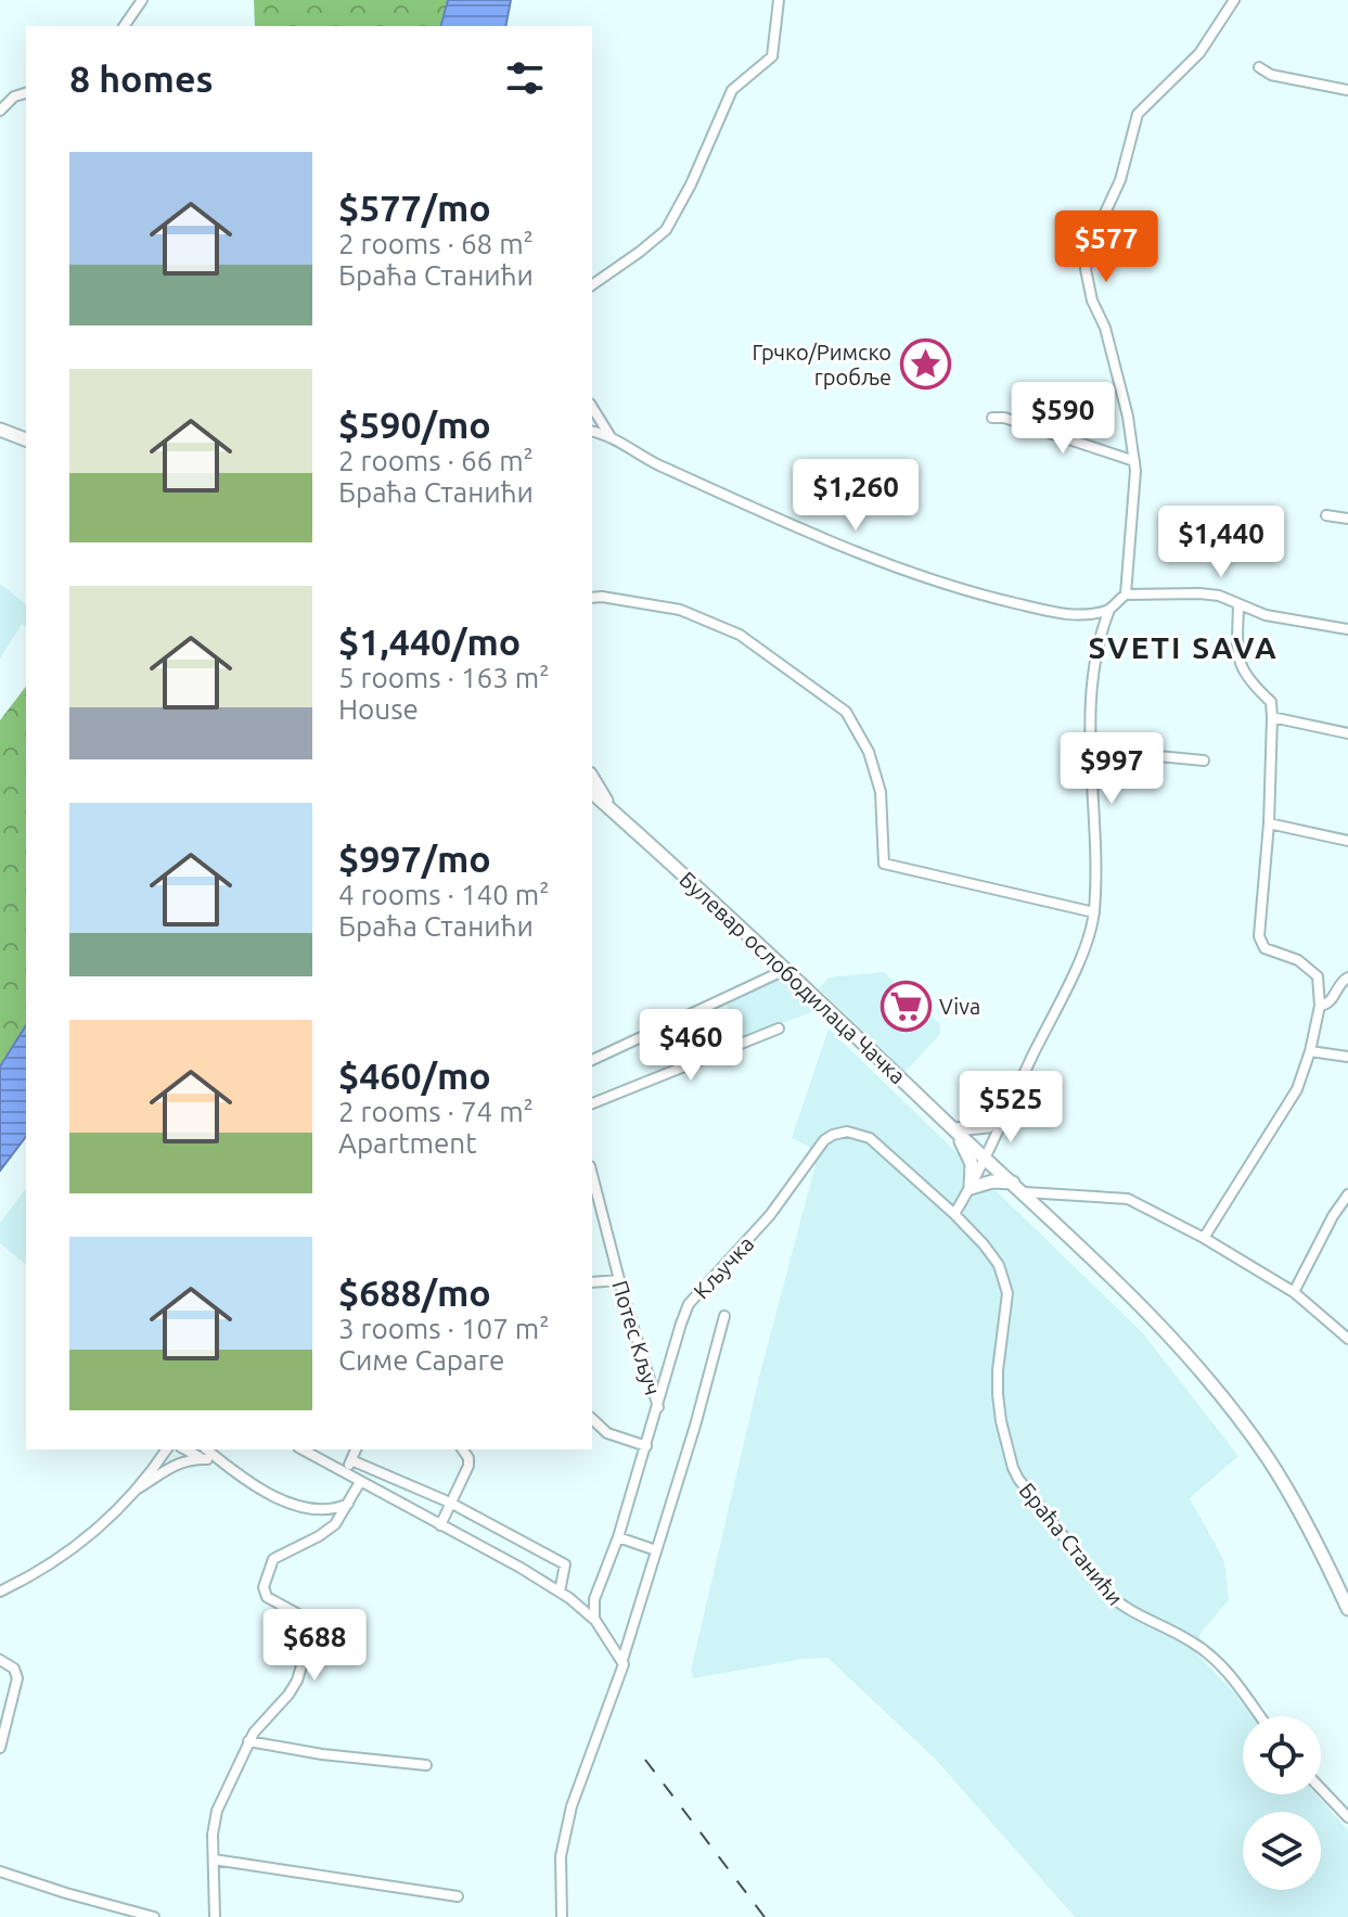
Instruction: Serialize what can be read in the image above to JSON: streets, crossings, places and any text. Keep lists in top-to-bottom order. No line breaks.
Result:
{"streets":{"main road":["Булевар ослободилаца Чачка"],"street":["Кључка","Потес Кључ","Браћа Станићи"]},"crossings":[["Кључка","Потес Кључ"],["Кључка","Браћа Станићи"]],"districts":["SVETI SAVA"],"places":{"place":["Грчко/Римско гробље"],"supermarket":["Viva"]},"page":{"heading":"8 homes","list":[{"name":"$577/mo","note":"2 rooms · 68 m² · Браћа Станићи"},{"name":"$590/mo","note":"2 rooms · 66 m² · Браћа Станићи"},{"name":"$1,440/mo","note":"5 rooms · 163 m² · House"},{"name":"$997/mo","note":"4 rooms · 140 m² · Браћа Станићи"},{"name":"$460/mo","note":"2 rooms · 74 m² · Apartment"},{"name":"$688/mo","note":"3 rooms · 107 m² · Симе Сараге"}],"price":["$577","$590","$1,260","$1,440","$997","$460","$525","$688"]}}
